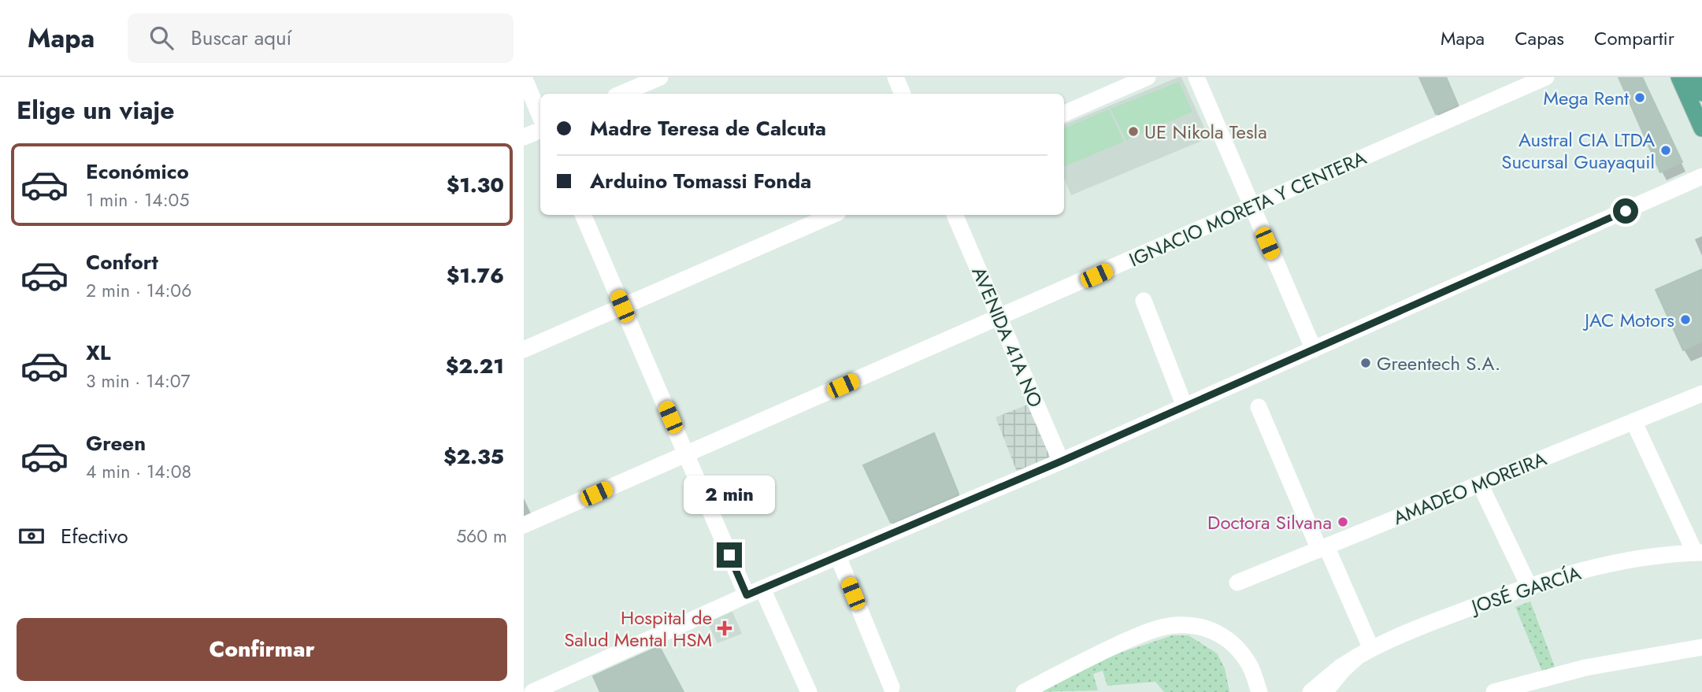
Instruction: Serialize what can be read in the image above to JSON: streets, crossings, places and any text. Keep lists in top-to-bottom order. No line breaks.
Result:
{"streets":{"street":["IGNACIO MORETA Y CENTERA","AVENIDA 41A NO","AMADEO MOREIRA","JOSÉ GARCÍA"]},"crossings":[["IGNACIO MORETA Y CENTERA","AVENIDA 41A NO"]],"places":{"other":["Mega Rent","UE Nikola Tesla","Austral CIA LTDA Sucursal Guayaquil","JAC Motors","Greentech S.A.","Doctora Silvana"],"health":["Hospital de Salud Mental HSM"]},"page":{"header":"Mapa","search":"Buscar aquí","nav":["Mapa","Capas","Compartir"],"heading":"Elige un viaje","banner":["Madre Teresa de Calcuta","Arduino Tomassi Fonda"],"list":[{"name":"Económico","note":"1 min · 14:05","value":"$1.30"},{"name":"Confort","note":"2 min · 14:06","value":"$1.76"},{"name":"XL","note":"3 min · 14:07","value":"$2.21"},{"name":"Green","note":"4 min · 14:08","value":"$2.35"}],"bubble":"2 min","pay":["Efectivo","560 m"],"buttons":"Confirmar"}}
